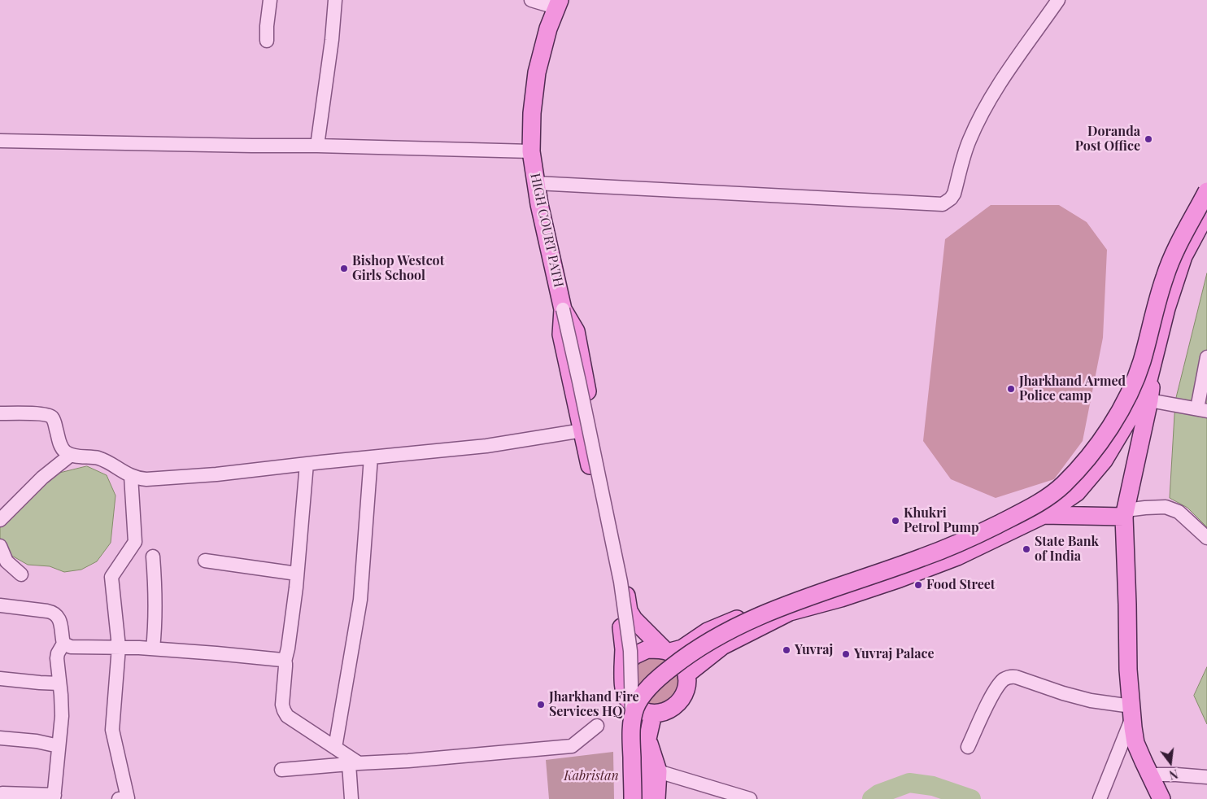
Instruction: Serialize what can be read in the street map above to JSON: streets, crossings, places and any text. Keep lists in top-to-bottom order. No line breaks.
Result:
{"streets":{"main road":["HIGH COURT PATH"]},"parks":["Kabristan"],"places":["Doranda Post Office","Bishop Westcot Girls School","Jharkhand Armed Police camp","Khukri Petrol Pump","State Bank of India","Food Street","Yuvraj","Yuvraj Palace","Jharkhand Fire Services HQ"],"north":"bottom"}
